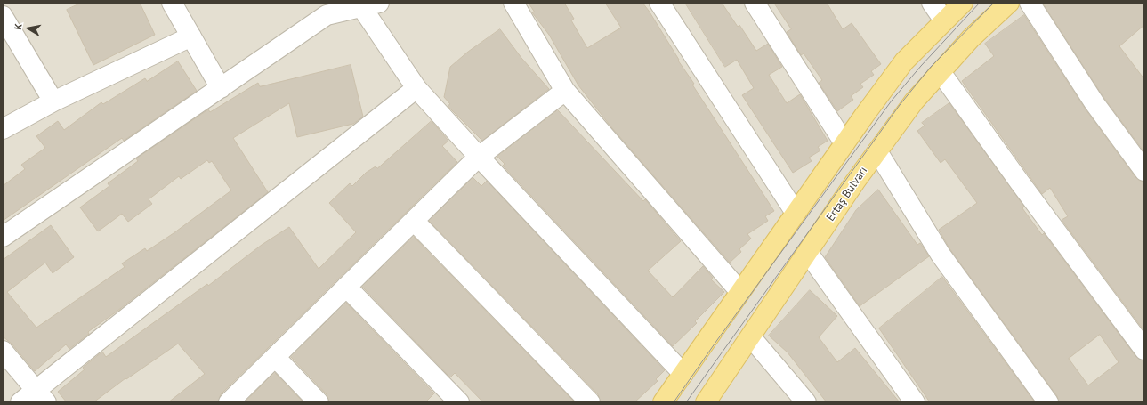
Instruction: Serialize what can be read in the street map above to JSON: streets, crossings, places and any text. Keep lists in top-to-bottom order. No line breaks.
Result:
{"streets":{"main road":["Ertaş Bulvarı"]},"north":"left"}
